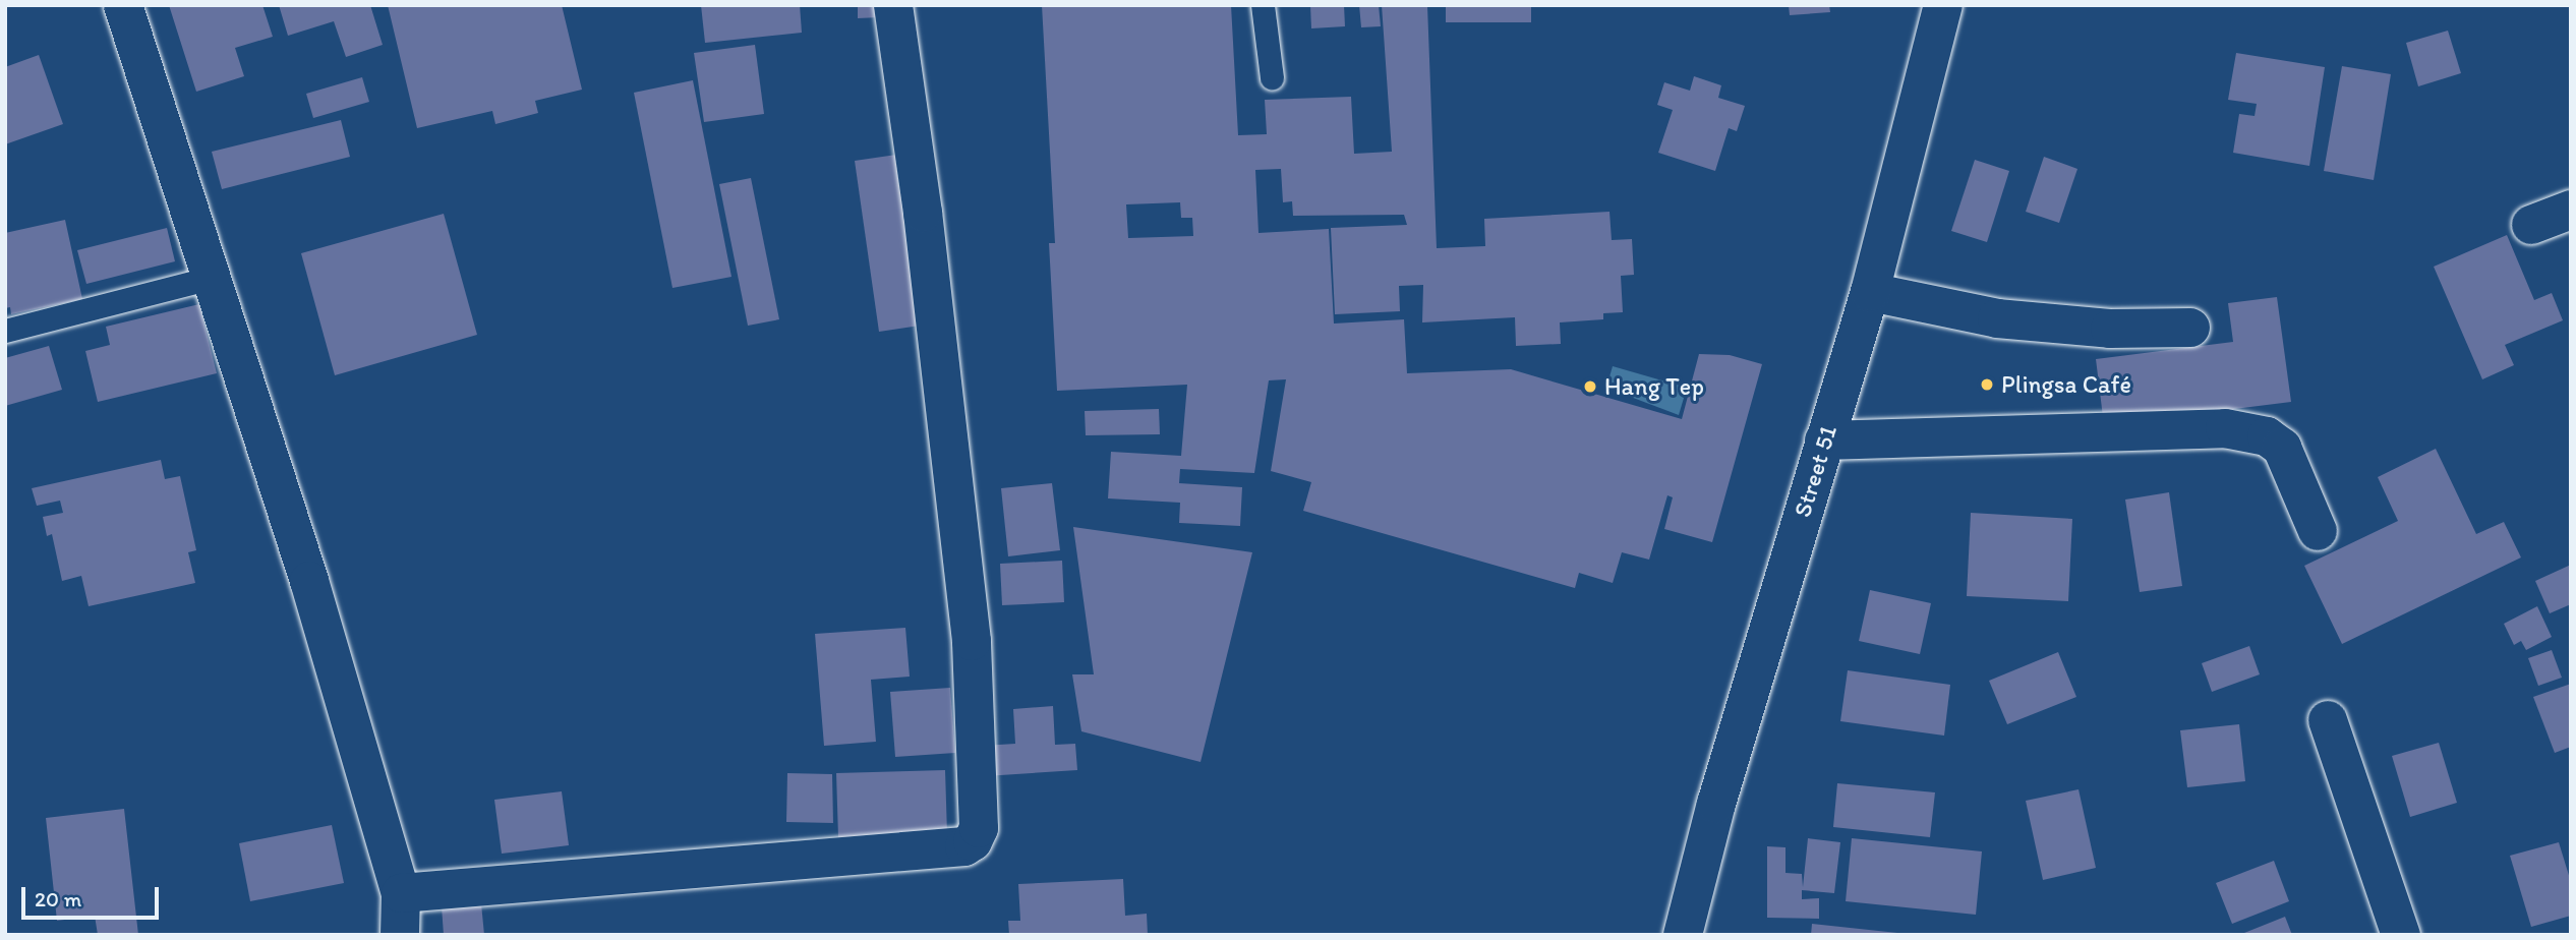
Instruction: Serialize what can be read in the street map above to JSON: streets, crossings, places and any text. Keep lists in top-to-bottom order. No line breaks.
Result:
{"streets":{"street":["Street 51"]},"places":["Plingsa Café","Hang Tep"],"scale_bar":"20 m"}
